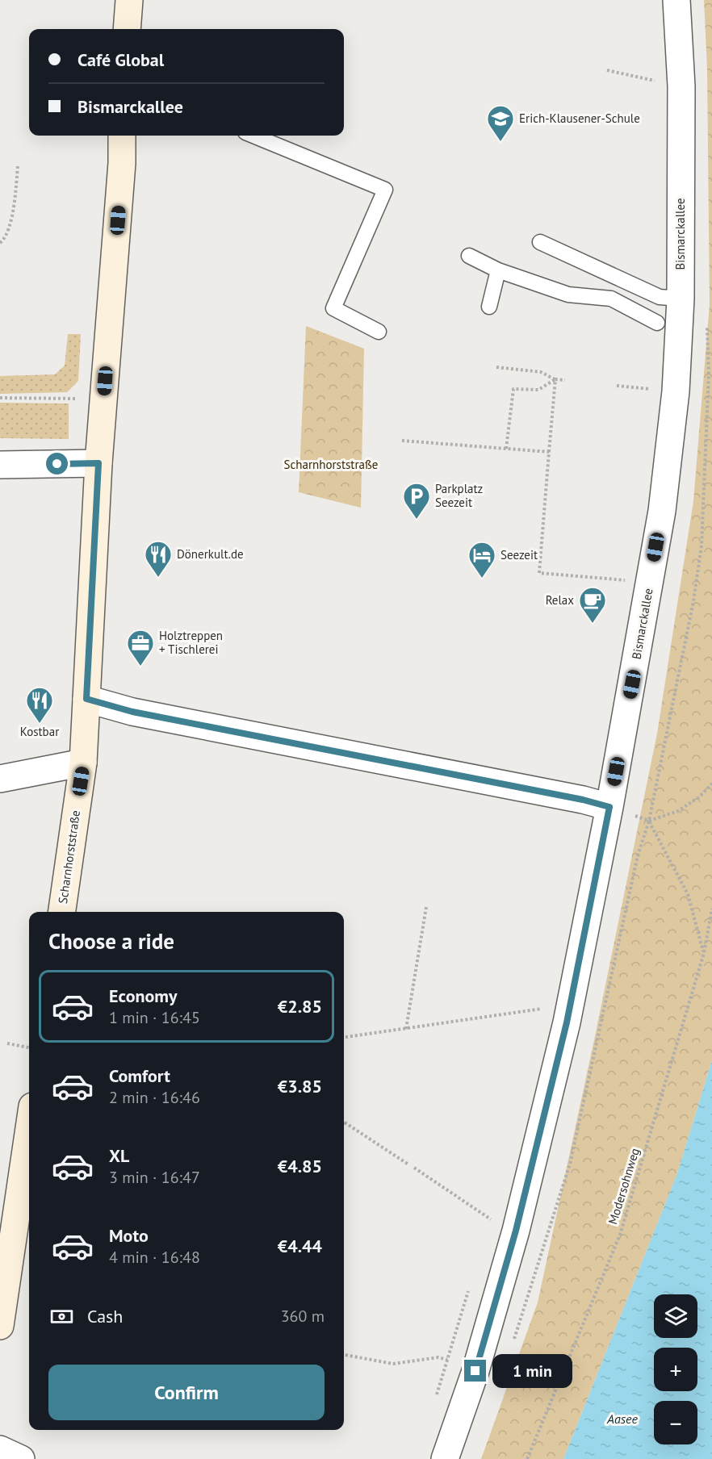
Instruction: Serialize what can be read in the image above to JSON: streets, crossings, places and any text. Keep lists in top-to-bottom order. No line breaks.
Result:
{"streets":{"street":["Bismarckallee","Scharnhorststraße"],"path":["Modersohnweg"]},"water":["Aasee"],"parks":["Scharnhorststraße"],"places":{"school or university":["Erich-Klausener-Schule"],"parking":["Parkplatz Seezeit"],"restaurant":["Dönerkult.de","Kostbar"],"hotel":["Seezeit"],"cafe":["Relax"],"office":["Holztreppen + Tischlerei"]},"page":{"banner":["Café Global","Bismarckallee"],"heading":"Choose a ride","list":[{"name":"Economy","note":"1 min · 16:45","value":"€2.85"},{"name":"Comfort","note":"2 min · 16:46","value":"€3.85"},{"name":"XL","note":"3 min · 16:47","value":"€4.85"},{"name":"Moto","note":"4 min · 16:48","value":"€4.44"}],"pay":["Cash","360 m"],"map_buttons":["+","−"],"bubble":"1 min","buttons":"Confirm"}}
